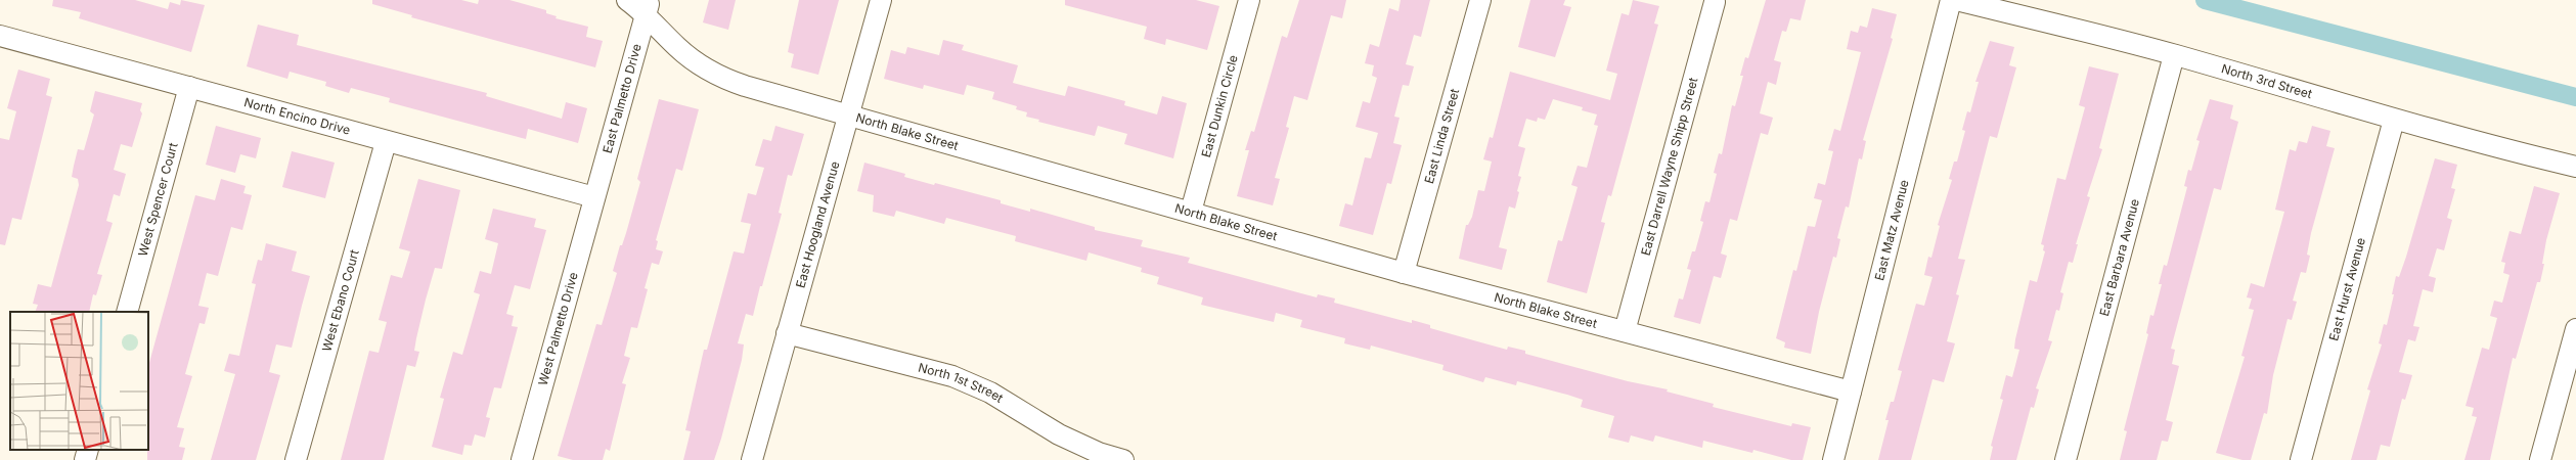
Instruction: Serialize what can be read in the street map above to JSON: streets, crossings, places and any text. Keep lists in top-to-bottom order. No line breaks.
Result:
{"streets":{"street":["North 3rd Street","East Palmetto Drive","East Dunkin Circle","North Encino Drive","North Blake Street","East Linda Street","East Darrell Wayne Shipp Street","West Spencer Court","East Hoogland Avenue","East Matz Avenue","East Barbara Avenue","East Hurst Avenue","West Ebano Court","West Palmetto Drive","North 1st Street"]},"crossings":[["North 3rd Street","East Barbara Avenue"],["North 3rd Street","East Hurst Avenue"],["East Palmetto Drive","North Encino Drive"],["East Palmetto Drive","North Blake Street"],["East Palmetto Drive","West Palmetto Drive"],["East Dunkin Circle","North Blake Street"],["North Encino Drive","West Spencer Court"],["North Encino Drive","West Ebano Court"],["North Encino Drive","West Palmetto Drive"],["North Blake Street","East Linda Street"],["North Blake Street","East Darrell Wayne Shipp Street"],["North Blake Street","East Hoogland Avenue"],["North Blake Street","East Matz Avenue"],["East Hoogland Avenue","North 1st Street"]]}
